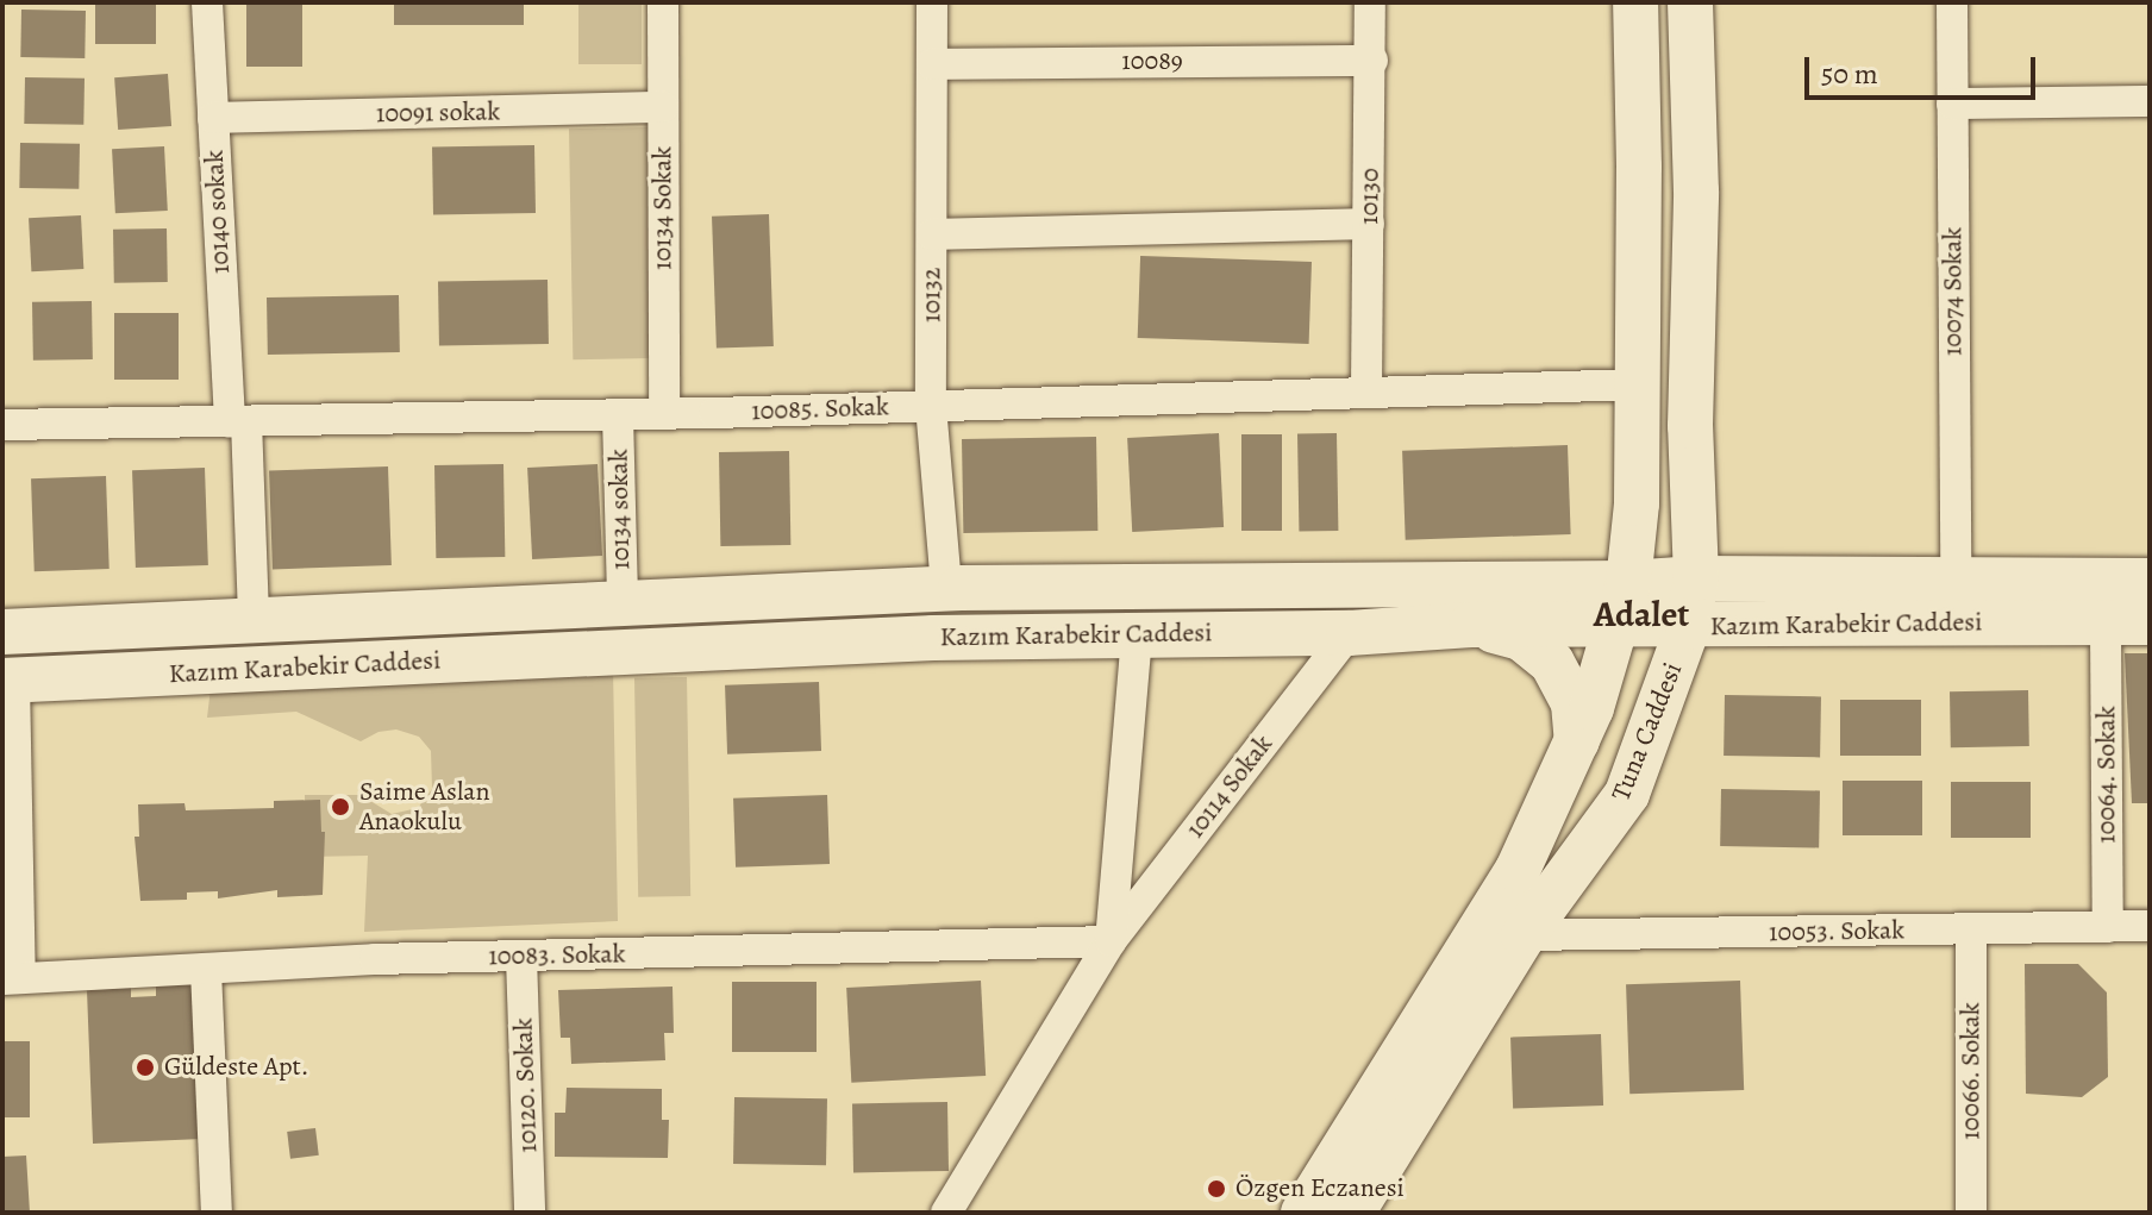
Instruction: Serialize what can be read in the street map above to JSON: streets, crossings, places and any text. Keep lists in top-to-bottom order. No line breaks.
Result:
{"streets":{"street":["10089","10091 sokak","10130","10134 Sokak","10140 sokak","10074 Sokak","10132","10085. Sokak","10134 sokak","Kazım Karabekir Caddesi","Tuna Caddesi","10064. Sokak","10114 Sokak","10053. Sokak","10083. Sokak","10066. Sokak","10120. Sokak"]},"crossings":[["10089","10130"],["10089","10132"],["10091 sokak","10134 Sokak"],["10091 sokak","10140 sokak"],["10130","10085. Sokak"],["10134 Sokak","10085. Sokak"],["10140 sokak","10085. Sokak"],["10140 sokak","Kazım Karabekir Caddesi"],["10074 Sokak","Kazım Karabekir Caddesi"],["10132","10085. Sokak"],["10132","Kazım Karabekir Caddesi"],["10085. Sokak","10134 sokak"],["10134 sokak","Kazım Karabekir Caddesi"],["Kazım Karabekir Caddesi","Tuna Caddesi"],["Kazım Karabekir Caddesi","10064. Sokak"],["Kazım Karabekir Caddesi","10114 Sokak"],["Tuna Caddesi","10053. Sokak"],["10064. Sokak","10053. Sokak"],["10114 Sokak","10083. Sokak"],["10053. Sokak","10066. Sokak"],["10083. Sokak","10120. Sokak"]],"districts":["Adalet"],"places":["Saime Aslan Anaokulu","Güldeste Apt.","Özgen Eczanesi"],"scale_bar":"50 m"}
